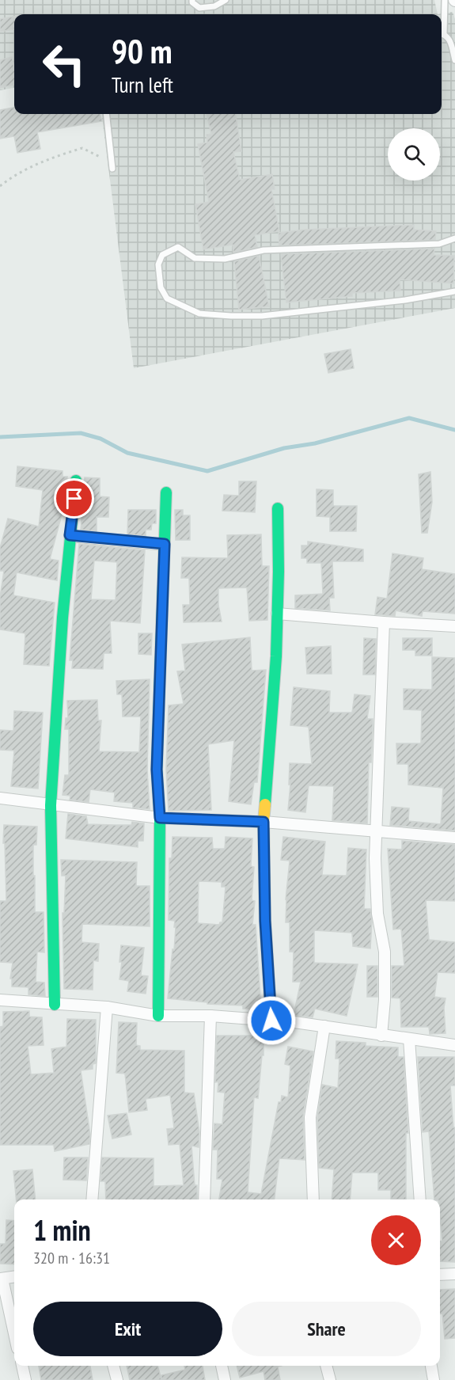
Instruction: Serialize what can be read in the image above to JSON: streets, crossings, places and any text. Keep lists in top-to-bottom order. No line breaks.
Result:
{"page":{"turn":["90 m","Turn left"],"heading":["1 min","320 m · 16:31"],"buttons":["Exit","Share"]}}
